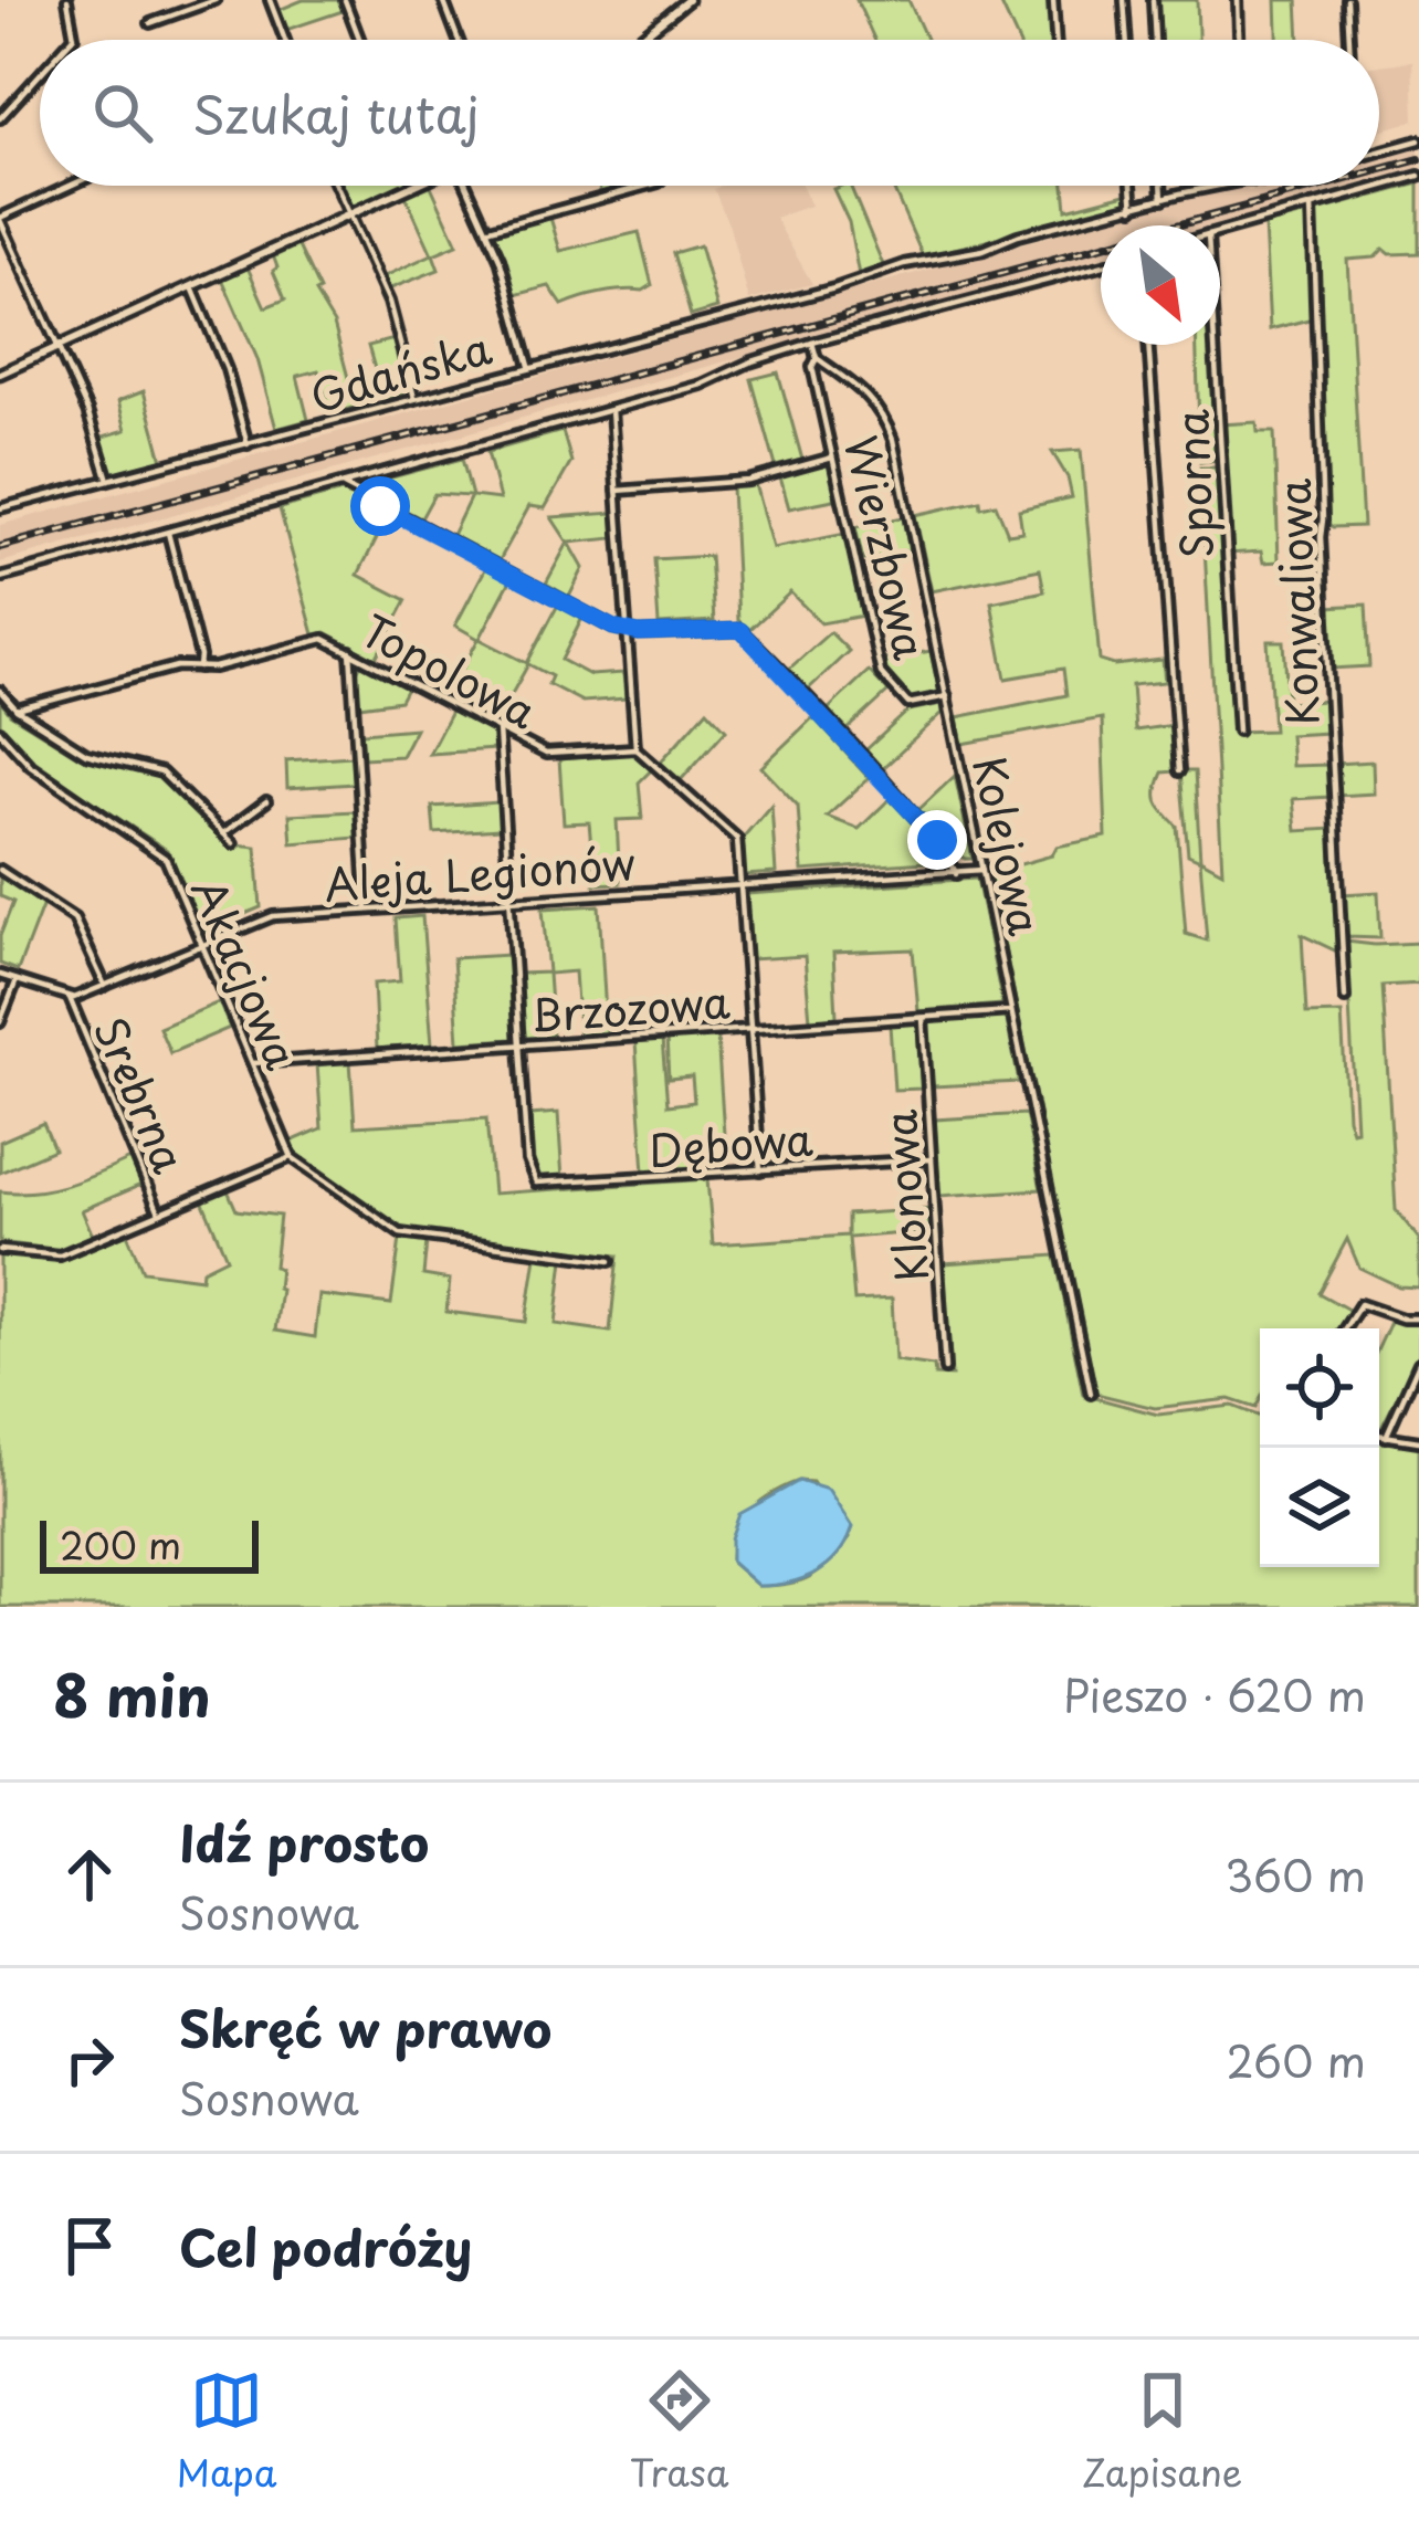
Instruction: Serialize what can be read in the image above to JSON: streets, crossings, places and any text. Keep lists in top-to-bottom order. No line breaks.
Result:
{"streets":{"street":["Gdańska","Sporna","Wierzbowa","Konwaliowa","Topolowa","Kolejowa","Aleja Legionów","Akacjowa","Brzozowa","Srebrna","Dębowa","Klonowa"]},"crossings":[["Wierzbowa","Kolejowa"],["Kolejowa","Aleja Legionów"],["Kolejowa","Brzozowa"],["Aleja Legionów","Akacjowa"],["Aleja Legionów","Srebrna"],["Akacjowa","Brzozowa"],["Brzozowa","Dębowa"],["Brzozowa","Klonowa"],["Dębowa","Klonowa"]],"scale_bar":"200 m","north":"bottom right","page":{"search":"Szukaj tutaj","scale":"200 m","heading":["8 min","Pieszo · 620 m"],"list":[["Idź prosto","Sosnowa","360 m"],["Skręć w prawo","Sosnowa","260 m"],"Cel podróży"],"nav":["Mapa","Trasa","Zapisane"]}}
